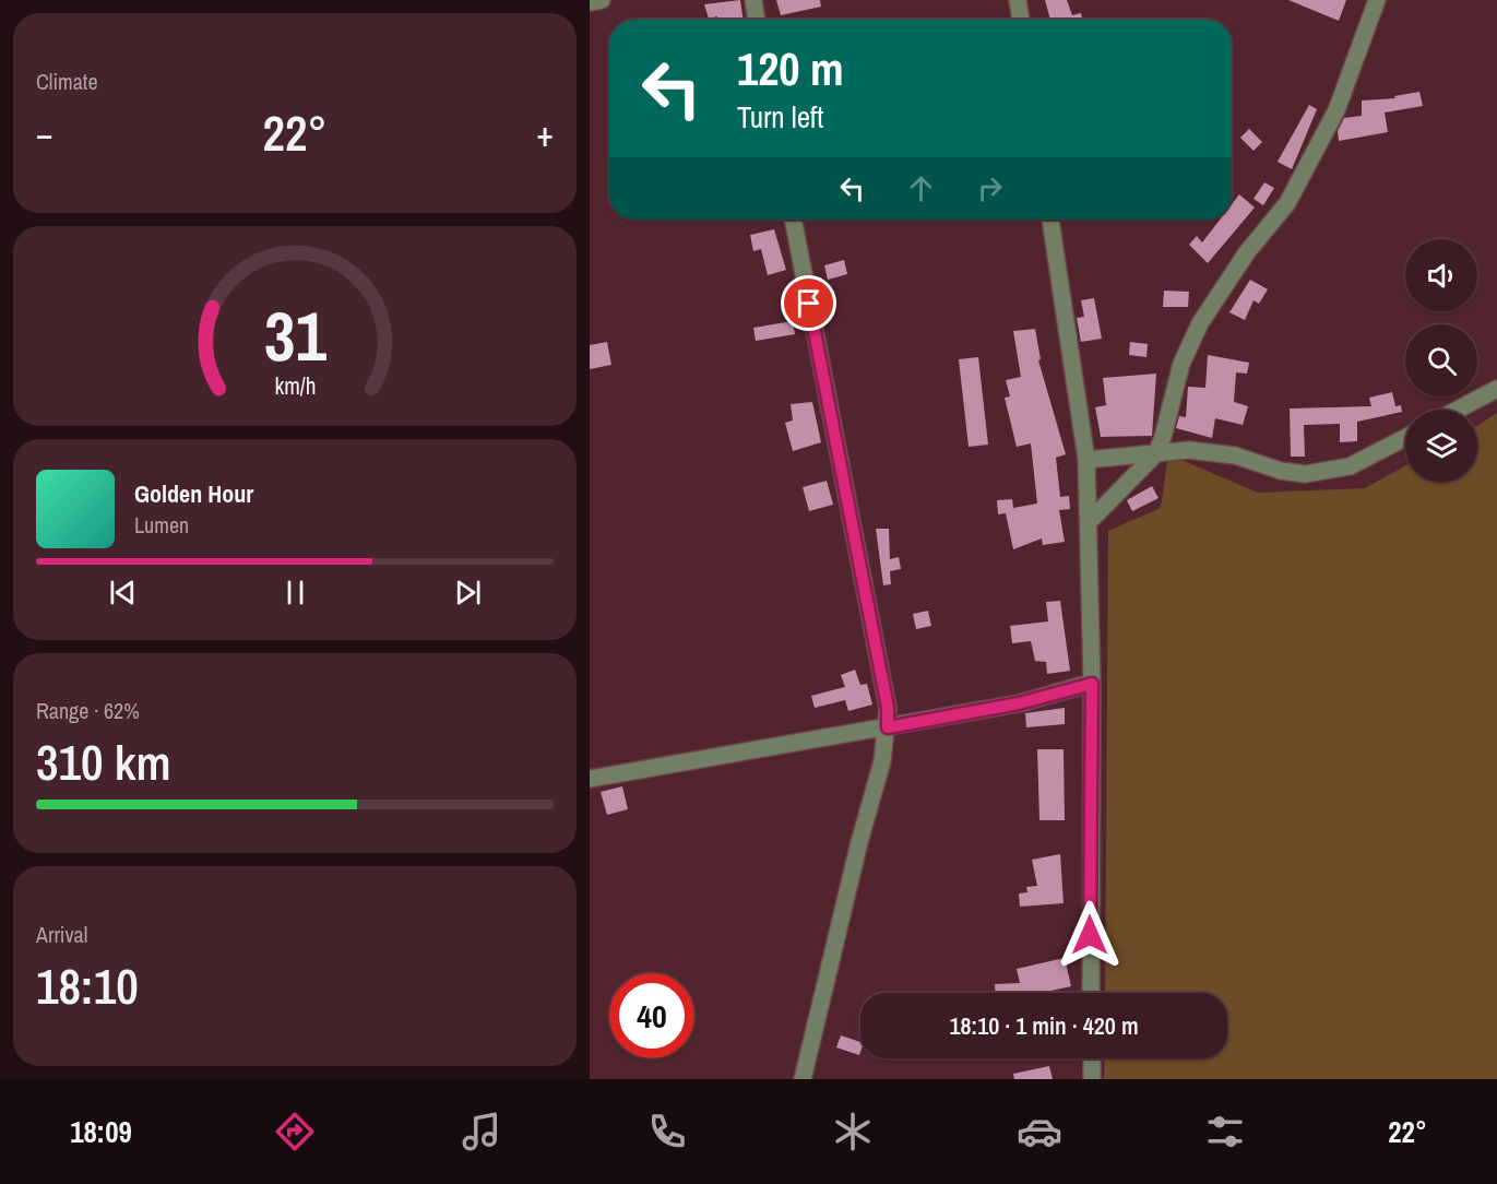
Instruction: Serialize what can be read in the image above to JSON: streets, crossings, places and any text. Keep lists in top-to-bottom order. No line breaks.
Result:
{"page":{"tile":["Climate",["Range · 62%","310 km"],["Arrival","18:10"]],"turn":["120 m","Turn left"],"heat":["−","22°","+"],"song":["Golden Hour","Lumen"],"limit":"40","trip":"18:10 · 1 min · 420 m","tabs":["18:09","22°"],"gauge":["31","km/h"]}}
